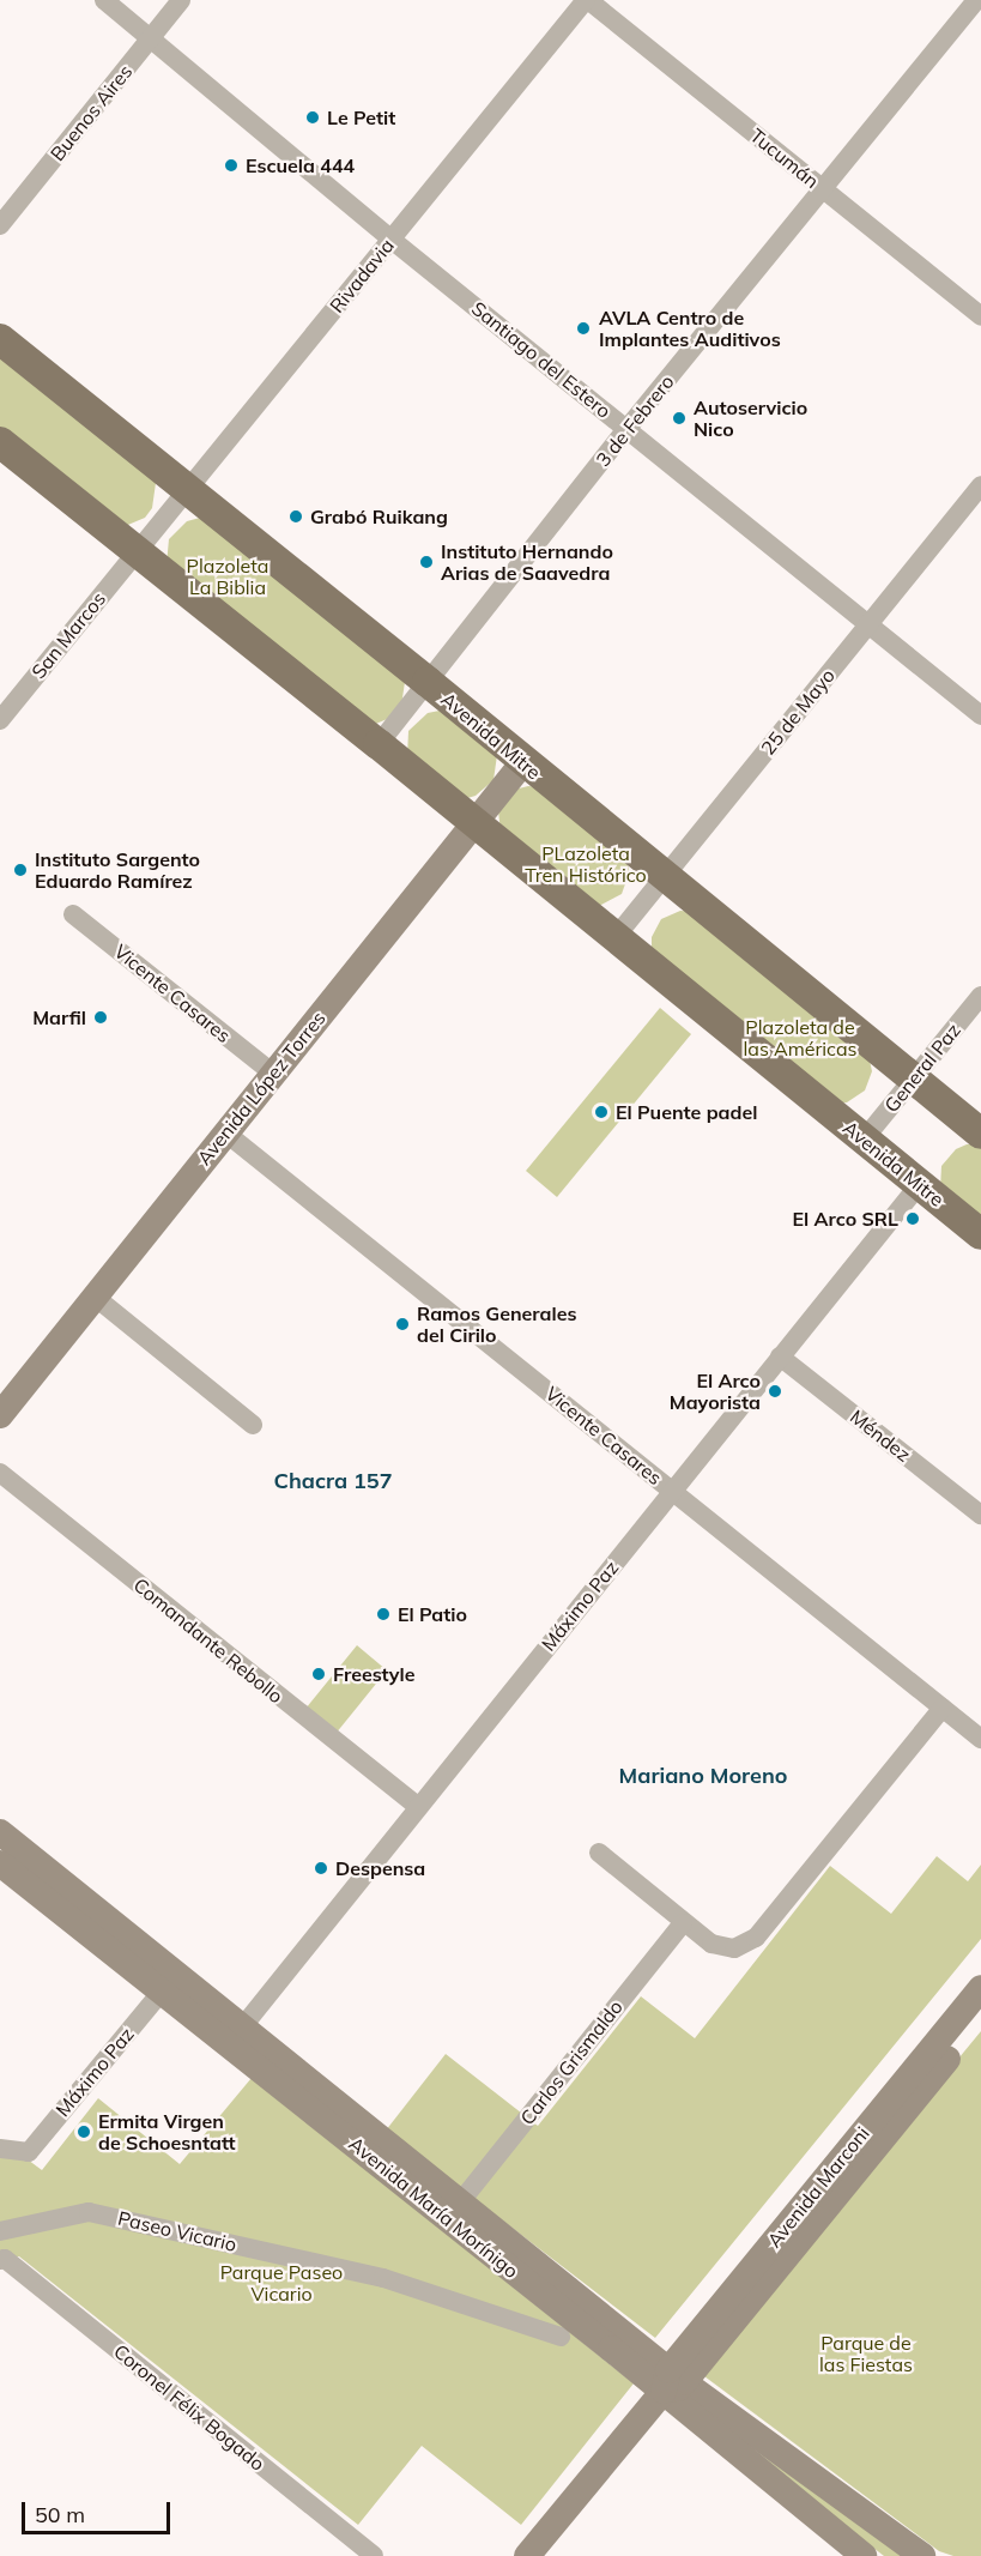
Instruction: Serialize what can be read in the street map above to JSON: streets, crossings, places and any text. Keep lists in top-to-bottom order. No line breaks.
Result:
{"streets":{"main road":["Avenida Mitre","Avenida López Torres","Avenida Marconi","Avenida María Morínigo"],"street":["Buenos Aires","Tucumán","Rivadavia","Santiago del Estero","3 de Febrero","San Marcos","25 de Mayo","Vicente Casares","General Paz","Méndez","Máximo Paz","Comandante Rebollo","Carlos Grismaldo","Paseo Vicario","Coronel Félix Bogado"]},"crossings":[["Buenos Aires","Santiago del Estero"],["Tucumán","Rivadavia"],["Tucumán","3 de Febrero"],["Rivadavia","Santiago del Estero"],["Rivadavia","San Marcos"],["Rivadavia","Avenida Mitre"],["Santiago del Estero","3 de Febrero"],["Santiago del Estero","25 de Mayo"],["3 de Febrero","Avenida Mitre"],["San Marcos","Avenida Mitre"],["25 de Mayo","Avenida Mitre"],["Avenida Mitre","General Paz"],["Avenida Mitre","Avenida López Torres"],["Avenida Mitre","Máximo Paz"],["Vicente Casares","Avenida López Torres"],["Vicente Casares","Máximo Paz"],["Méndez","Máximo Paz"],["Máximo Paz","Comandante Rebollo"],["Máximo Paz","Avenida María Morínigo"],["Carlos Grismaldo","Avenida María Morínigo"],["Avenida Marconi","Avenida María Morínigo"]],"districts":["Chacra 157","Mariano Moreno"],"parks":["Plazoleta La Biblia","PLazoleta Tren Histórico","Plazoleta de las Américas","Parque Paseo Vicario","Parque de las Fiestas"],"places":["Le Petit","Escuela 444","AVLA Centro de Implantes Auditivos","Autoservicio Nico","Grabó Ruikang","Instituto Hernando Arias de Saavedra","Instituto Sargento Eduardo Ramírez","Marfil","El Puente padel","El Arco SRL","Ramos Generales del Cirilo","El Arco Mayorista","El Patio","Freestyle","Despensa","Ermita Virgen de Schoesntatt"],"scale_bar":"50 m"}
